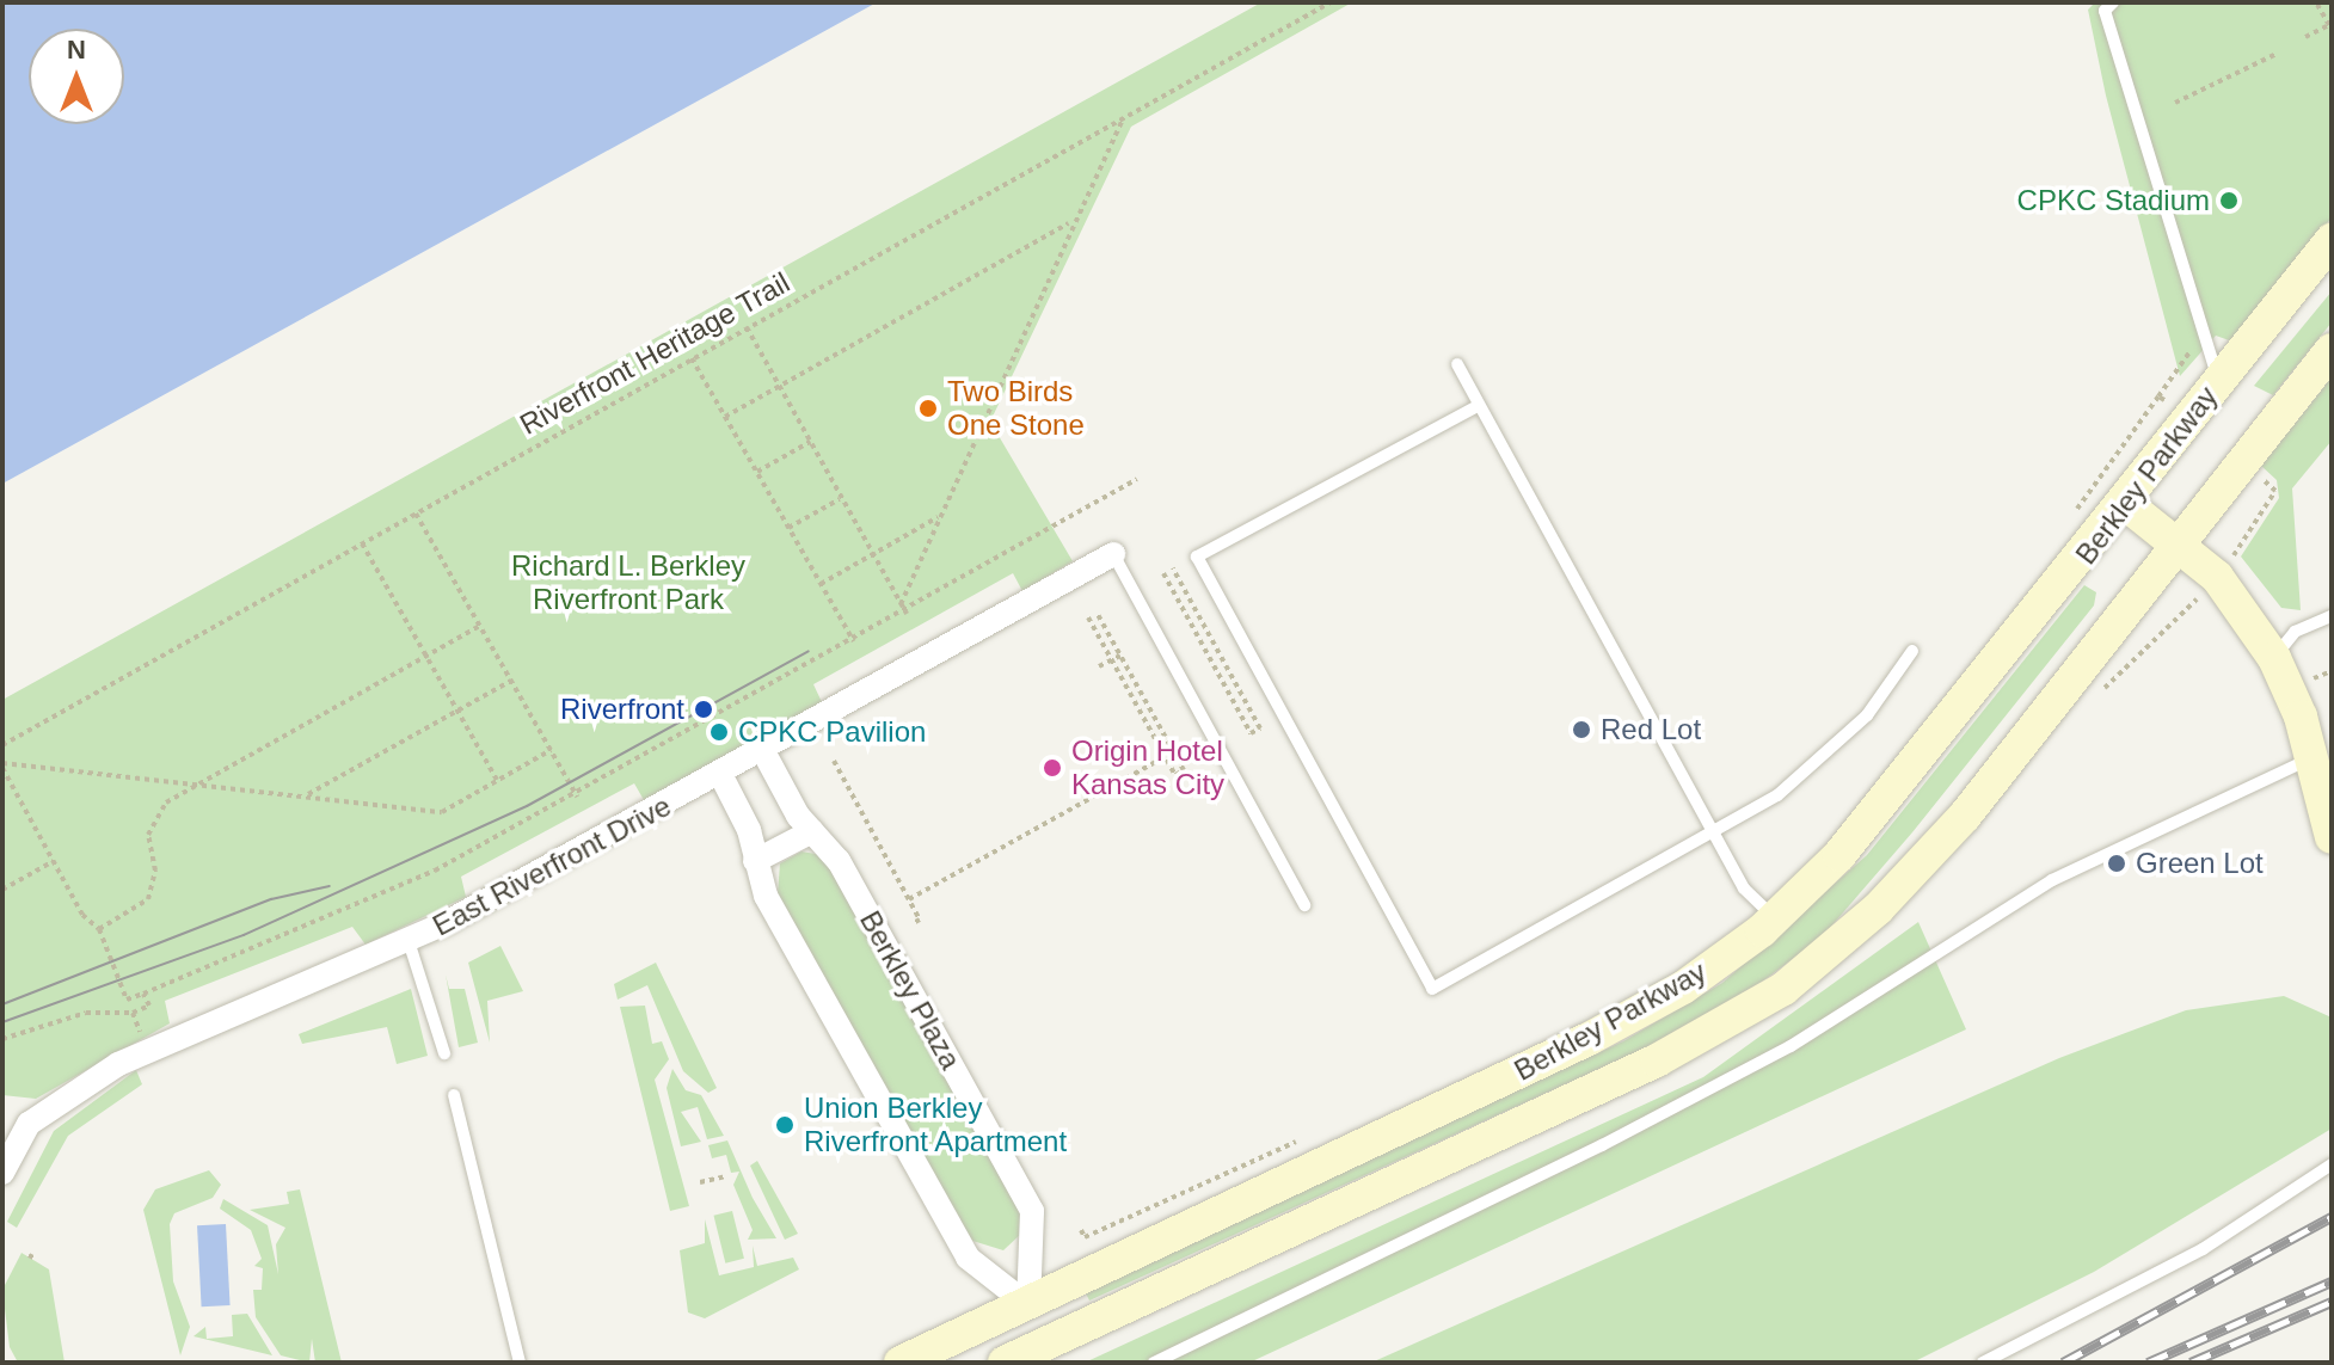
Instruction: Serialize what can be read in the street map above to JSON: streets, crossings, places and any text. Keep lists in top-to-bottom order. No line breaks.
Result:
{"streets":{"main road":["Berkley Parkway"],"street":["East Riverfront Drive","Berkley Plaza"],"path":["Riverfront Heritage Trail"]},"crossings":[["Berkley Parkway","Berkley Plaza"],["East Riverfront Drive","Berkley Plaza"]],"parks":["Richard L. Berkley Riverfront Park"],"places":["CPKC Stadium","Two Birds One Stone","Riverfront","Red Lot","CPKC Pavilion","Origin Hotel Kansas City","Green Lot","Union Berkley Riverfront Apartment"],"north":"top"}
